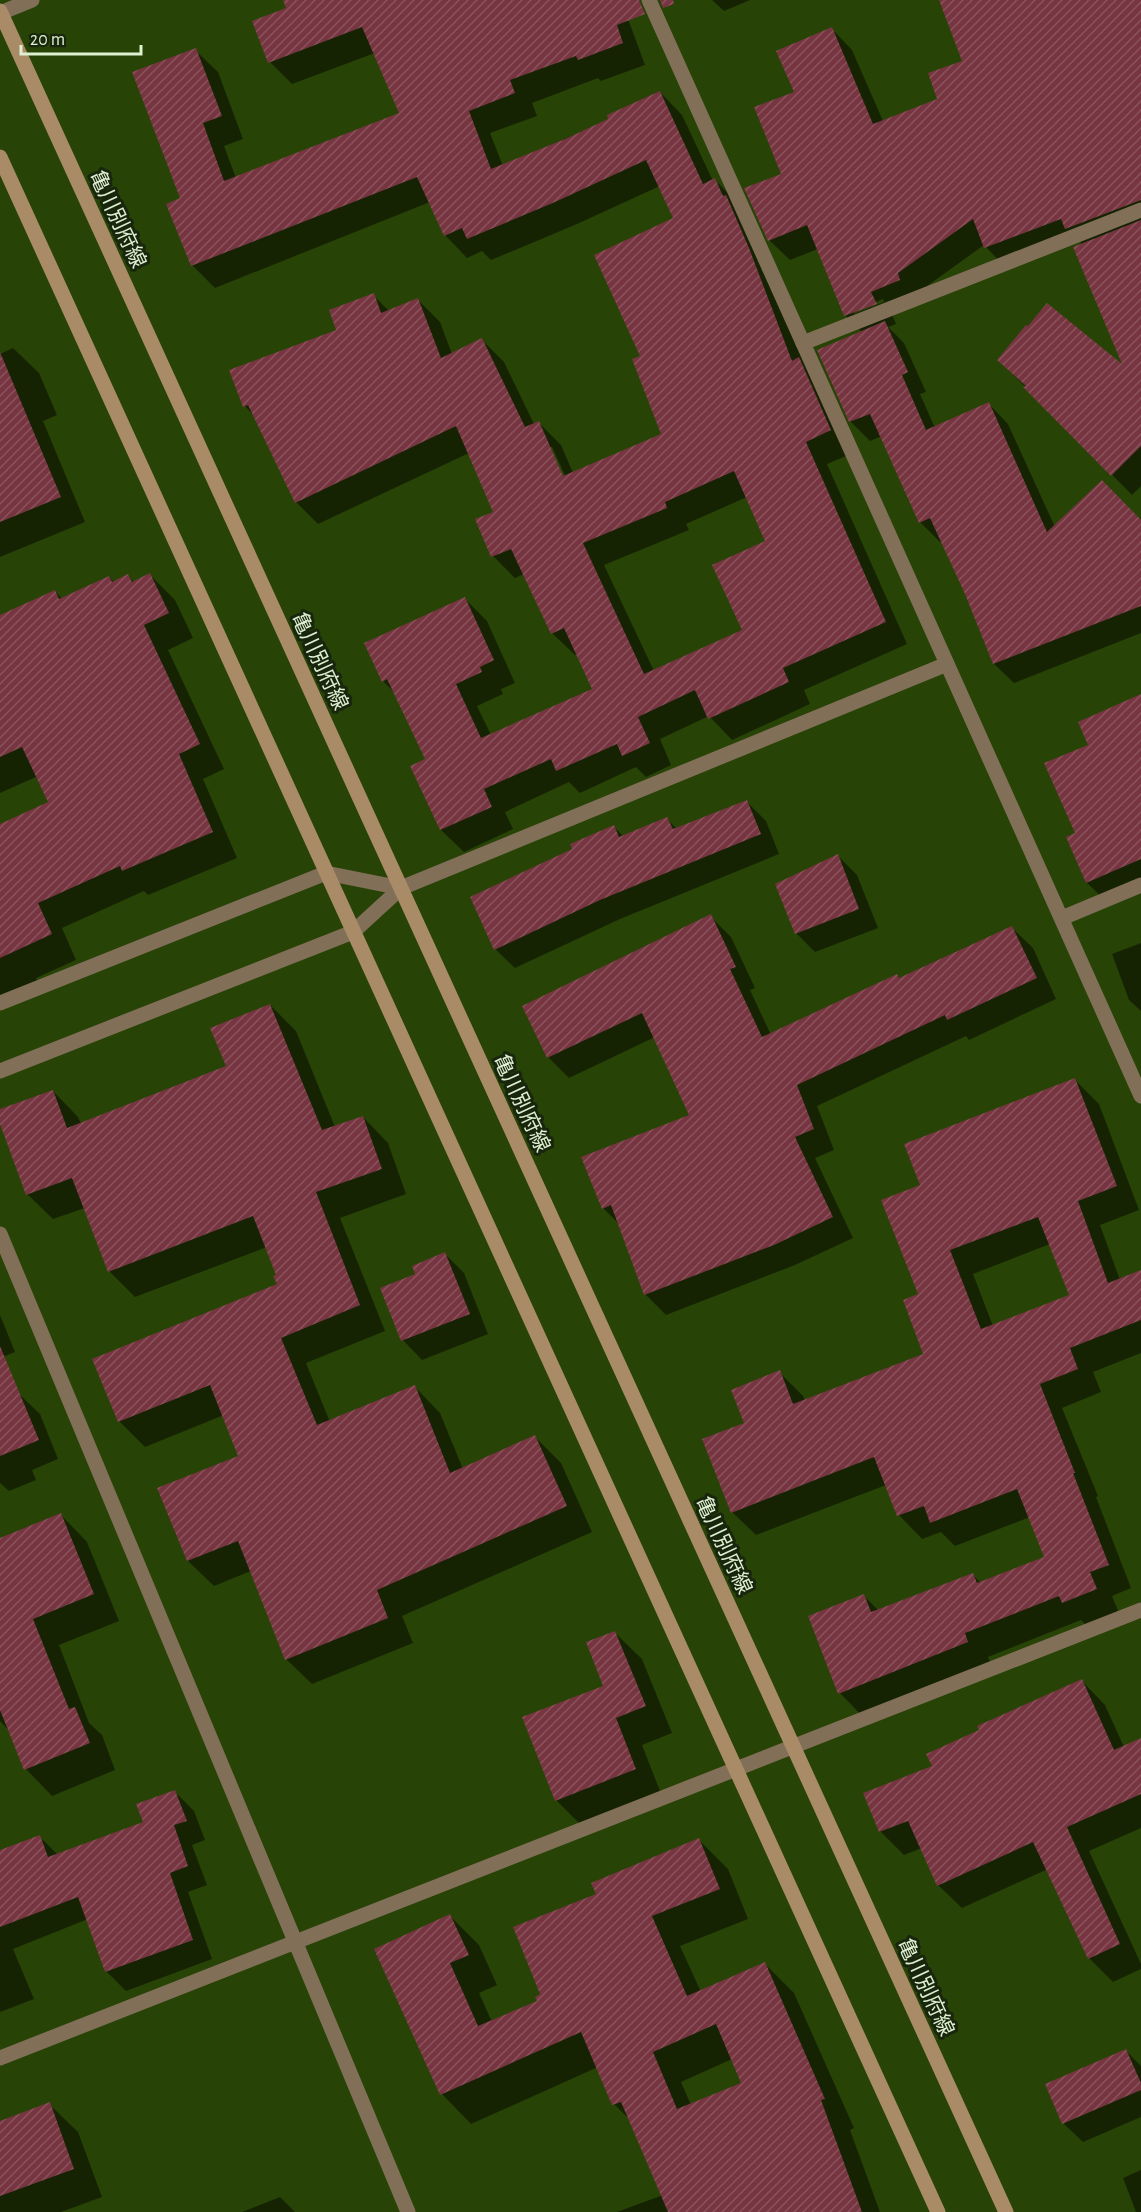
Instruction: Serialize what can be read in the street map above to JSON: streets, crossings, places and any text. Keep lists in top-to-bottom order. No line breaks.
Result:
{"streets":{"main road":["亀川別府線"]},"scale_bar":"20 m"}
